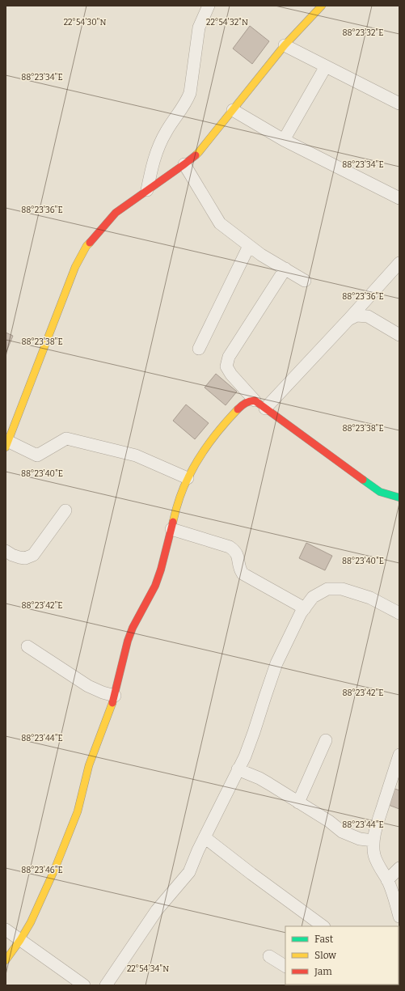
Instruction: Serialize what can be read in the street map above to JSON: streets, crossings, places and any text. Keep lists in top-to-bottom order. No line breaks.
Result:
{"legend":["Fast","Slow","Jam"],"coordinates":["22°54'30\"N","22°54'32\"N","88°23'32\"E","88°23'34\"E","88°23'36\"E","88°23'38\"E","88°23'40\"E","88°23'42\"E","88°23'44\"E","88°23'46\"E","22°54'34\"N"]}
